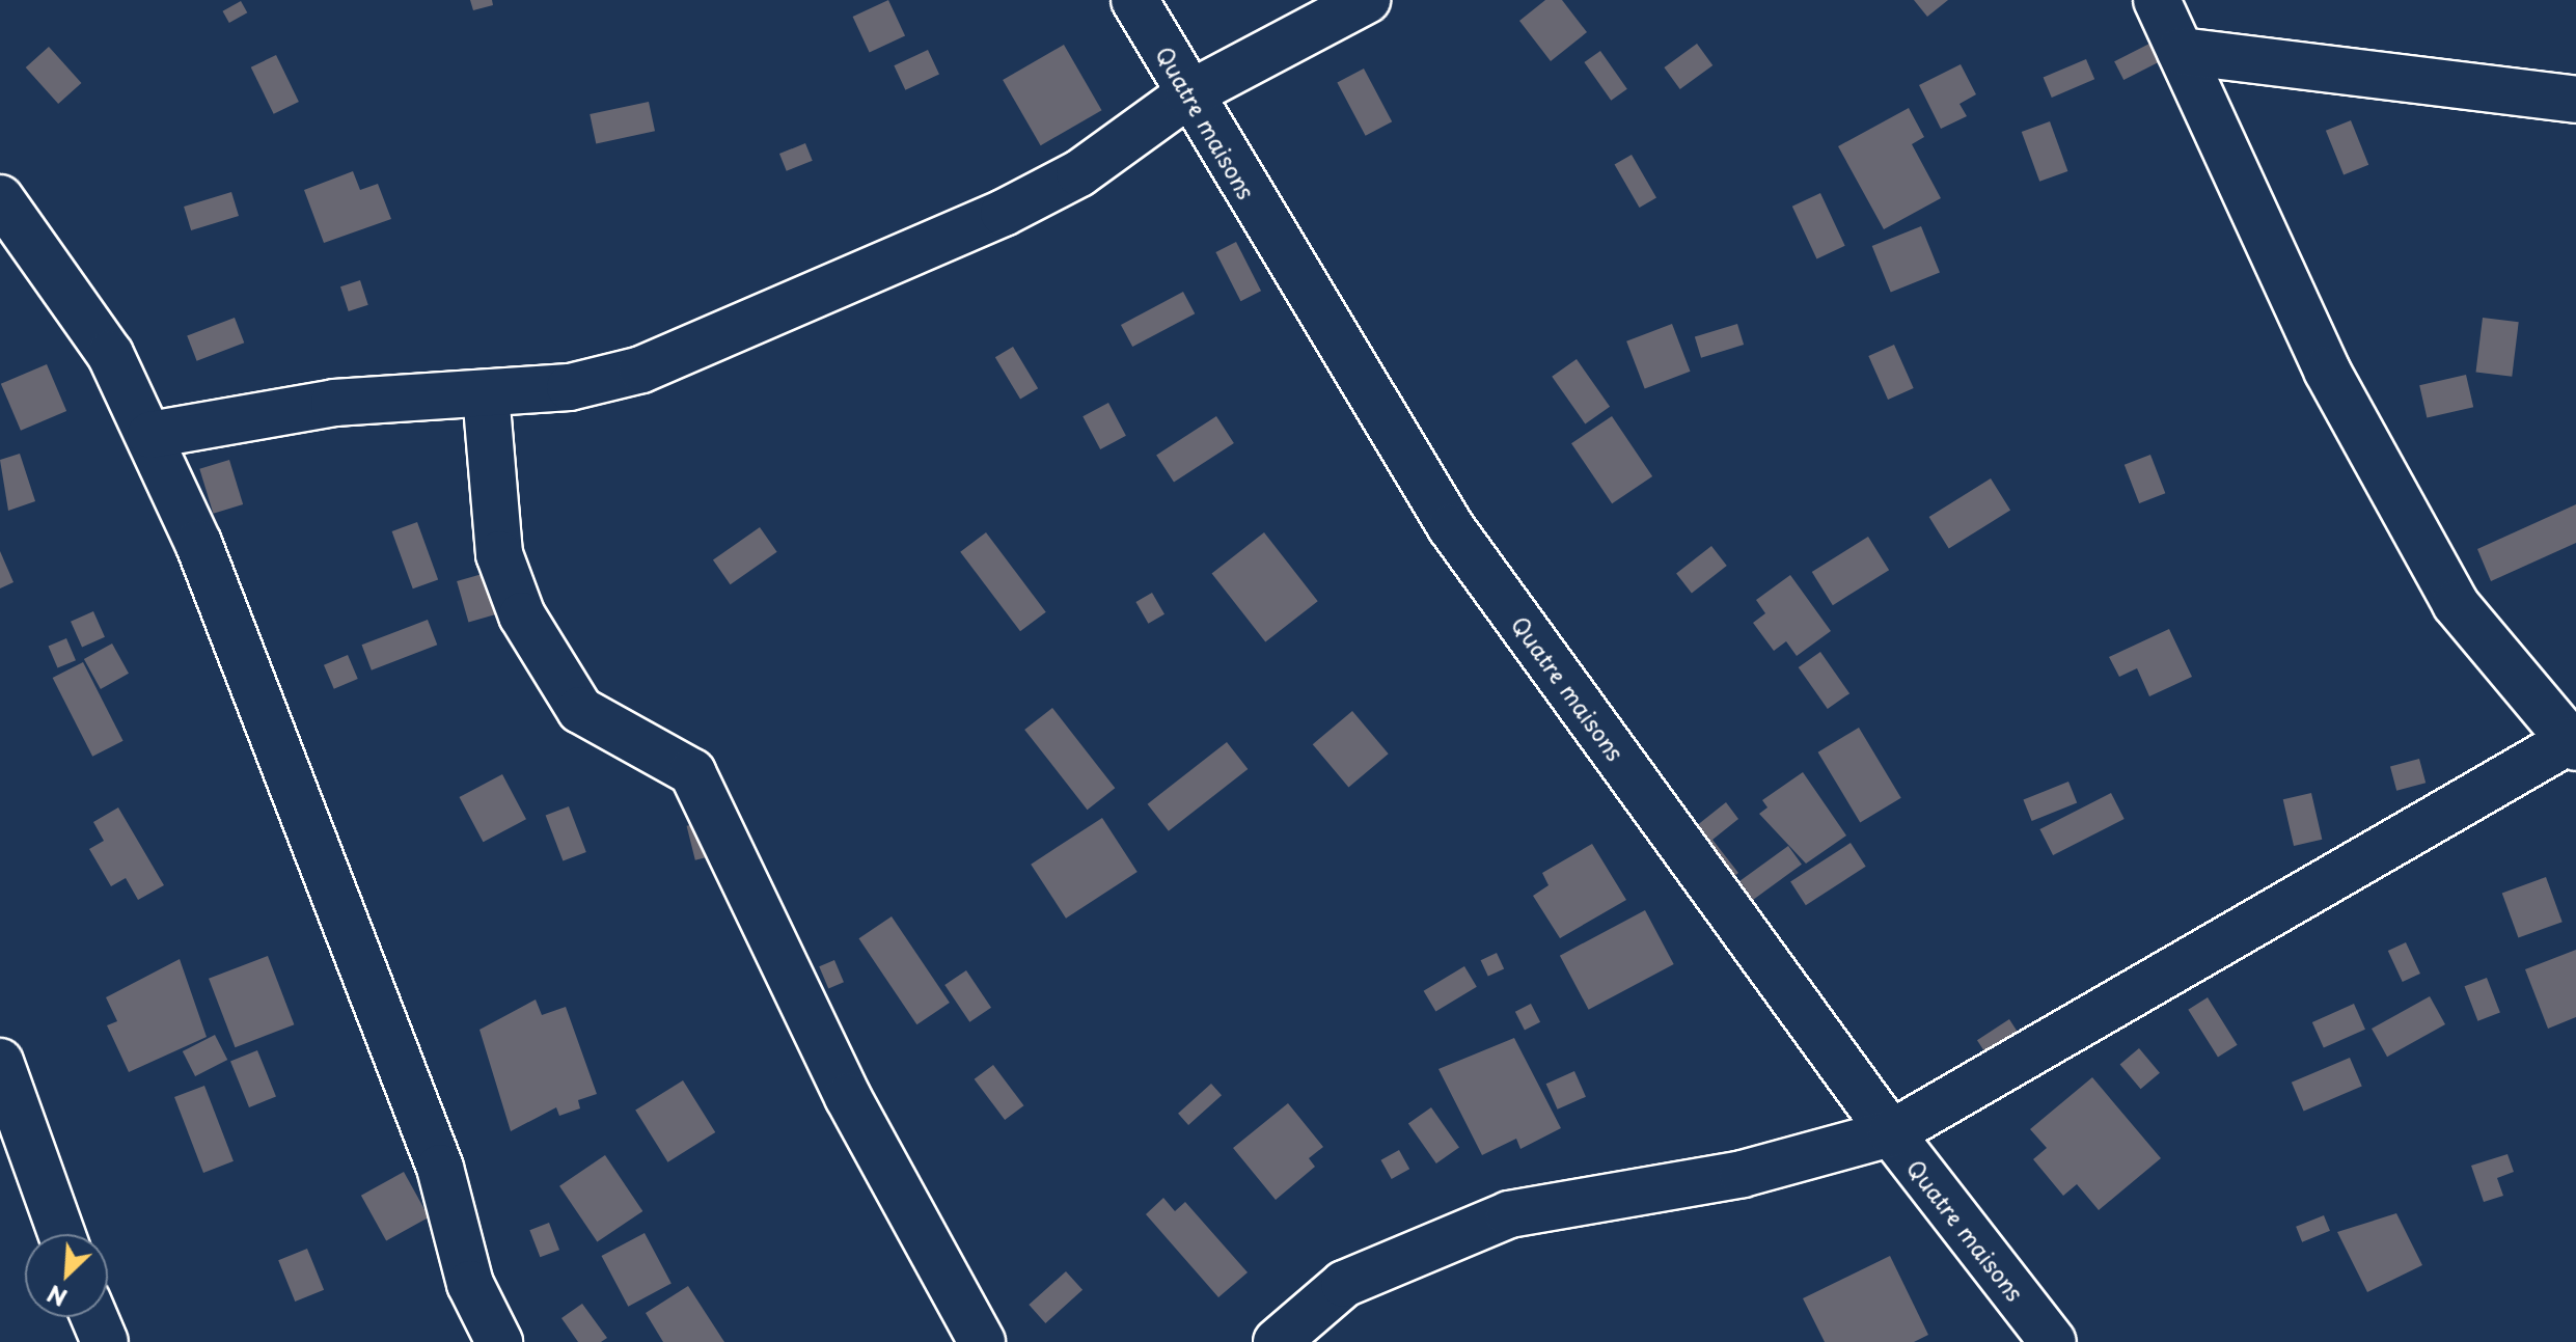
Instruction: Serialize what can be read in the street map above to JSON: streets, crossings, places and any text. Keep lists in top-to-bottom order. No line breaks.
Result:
{"streets":{"street":["Quatre maisons"]},"north":"bottom left"}
